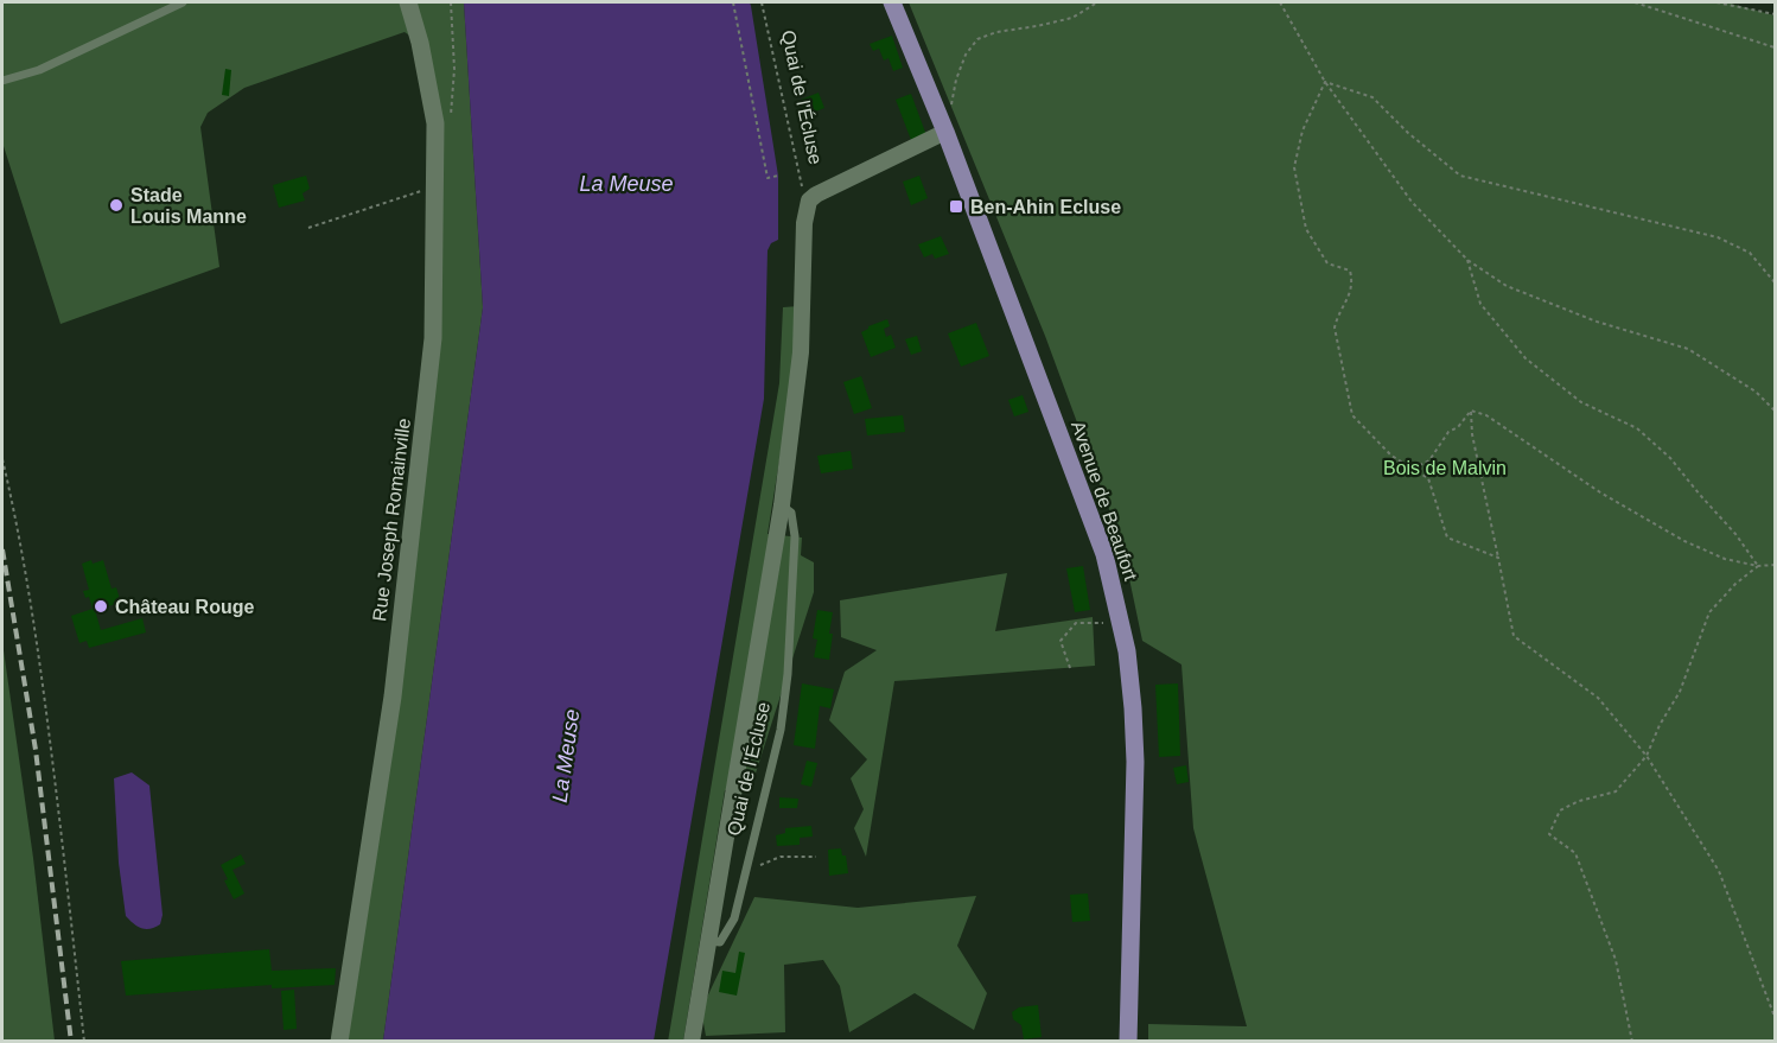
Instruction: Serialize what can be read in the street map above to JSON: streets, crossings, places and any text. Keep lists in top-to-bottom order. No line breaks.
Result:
{"streets":{"main road":["Avenue de Beaufort"],"street":["Quai de l'Écluse","Rue Joseph Romainville"]},"crossings":[["Quai de l'Écluse","Avenue de Beaufort"]],"water":["La Meuse"],"parks":["Bois de Malvin"],"places":{"other":["Stade Louis Manne","Château Rouge"],"transit":["Ben-Ahin Ecluse"]}}
